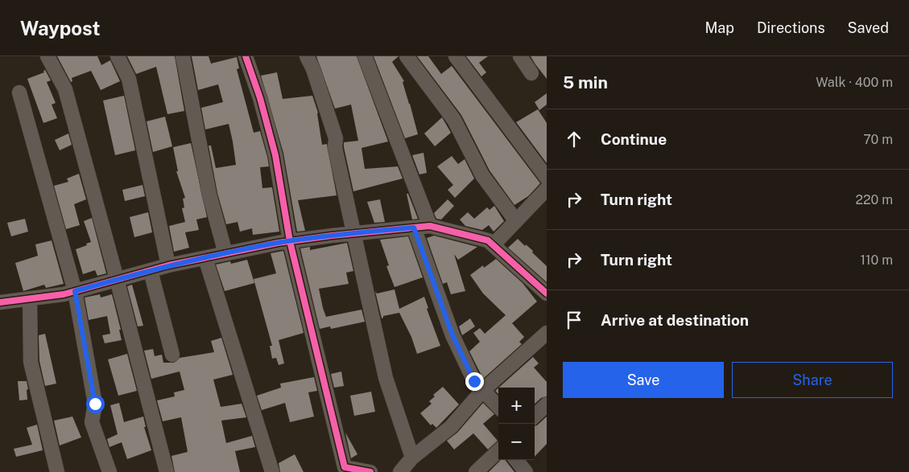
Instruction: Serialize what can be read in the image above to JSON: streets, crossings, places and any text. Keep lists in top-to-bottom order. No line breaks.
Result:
{"page":{"header":"Waypost","nav":["Map","Directions","Saved"],"heading":["5 min","Walk · 400 m"],"list":[["Continue","70 m"],["Turn right","220 m"],["Turn right","110 m"],"Arrive at destination"],"buttons":["Save","Share"],"map_buttons":["+","−"]}}
